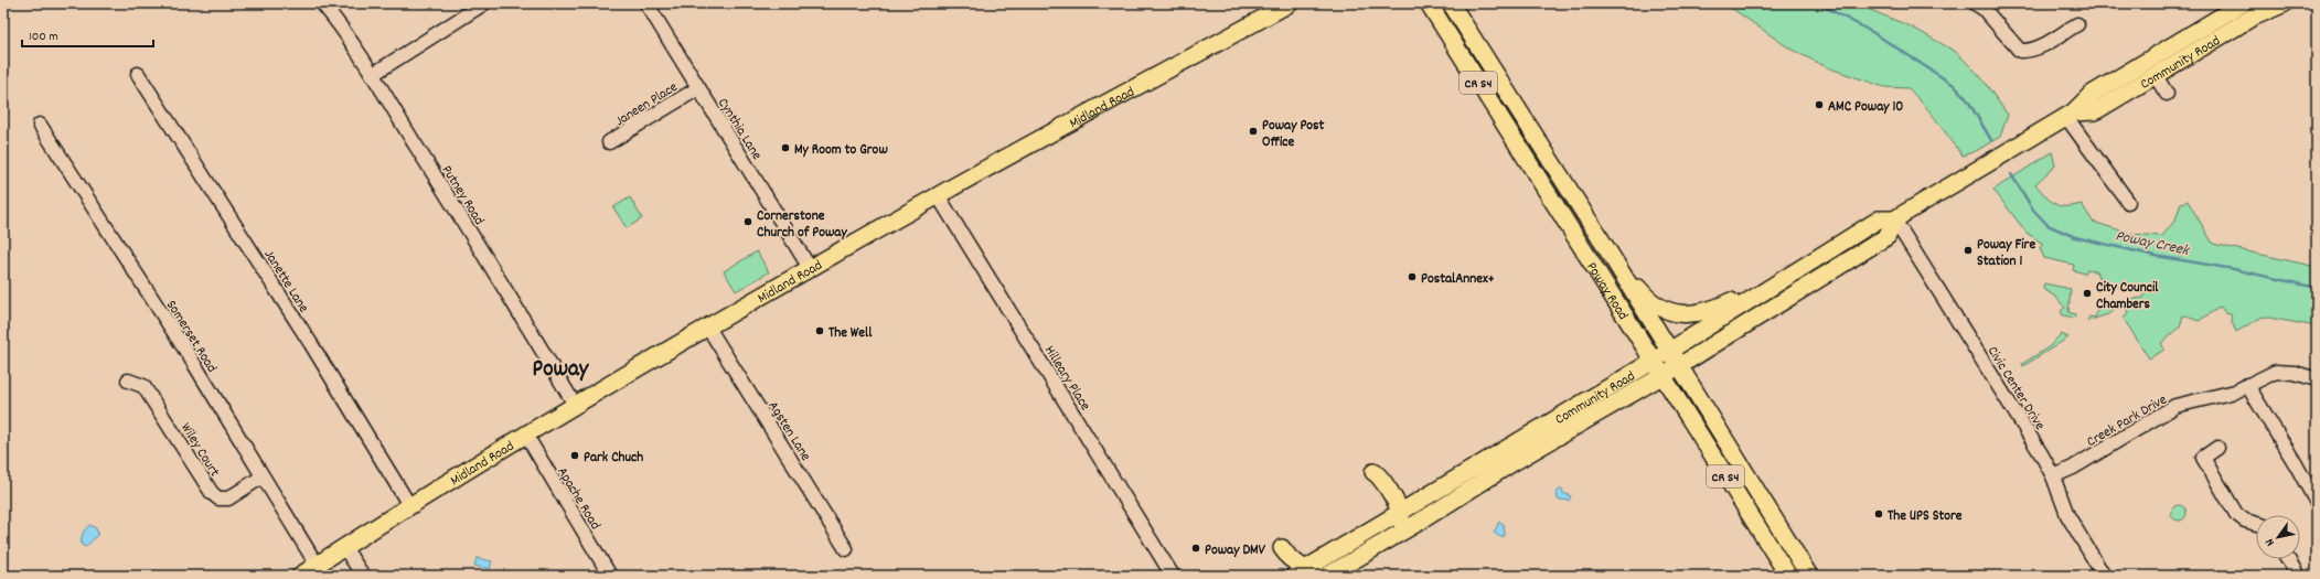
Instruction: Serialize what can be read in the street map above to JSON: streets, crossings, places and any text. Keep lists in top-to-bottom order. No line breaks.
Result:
{"streets":{"main road":["Community Road","CR S4","Midland Road","Poway Road"],"street":["Janeen Place","Cynthia Lane","Putney Road","Janette Lane","Somerset Road","Hilleary Place","Civic Center Drive","Creek Park Drive","Agsten Lane","Wiley Court","Apache Road"]},"crossings":[["Community Road","Poway Road"],["Community Road","Civic Center Drive"],["Janeen Place","Cynthia Lane"],["Midland Road","Cynthia Lane"],["Midland Road","Putney Road"],["Midland Road","Janette Lane"],["Midland Road","Somerset Road"],["Midland Road","Hilleary Place"],["Midland Road","Agsten Lane"],["Midland Road","Apache Road"],["Somerset Road","Wiley Court"],["Civic Center Drive","Creek Park Drive"]],"districts":["Poway"],"water":["Poway Creek"],"places":["AMC Poway 10","Poway Post Office","My Room to Grow","Cornerstone Church of Poway","Poway Fire Station 1","PostalAnnex+","City Council Chambers","The Well","Park Chuch","The UPS Store","Poway DMV"],"scale_bar":"100 m","north":"bottom left"}
